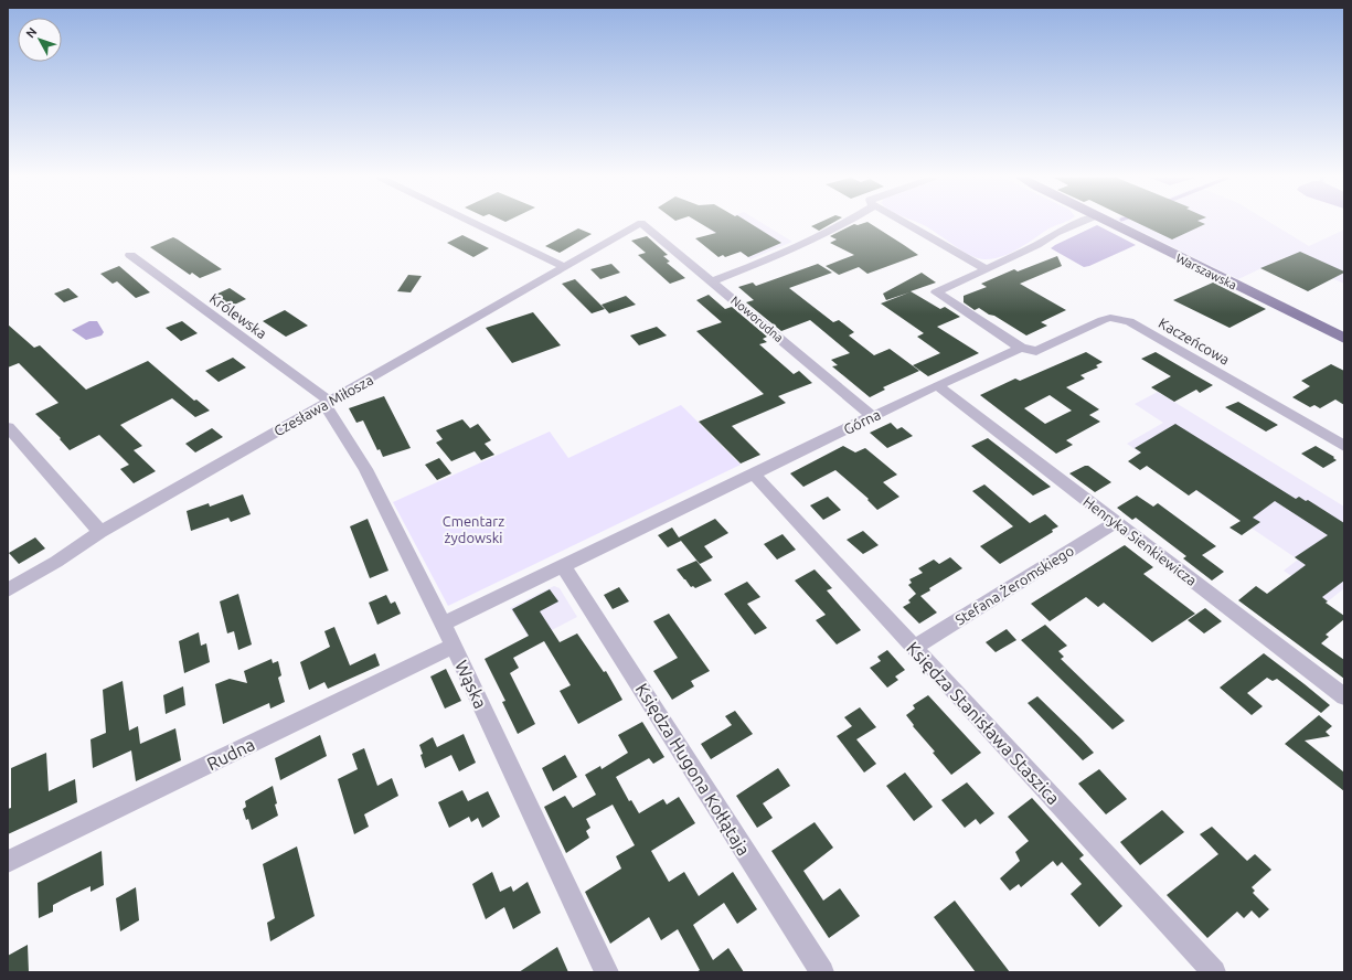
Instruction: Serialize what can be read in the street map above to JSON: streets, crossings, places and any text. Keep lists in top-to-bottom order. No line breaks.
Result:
{"streets":{"main road":["Warszawska"],"street":["Królewska","Noworudna","Kaczeńcowa","Czesława Miłosza","Górna","Henryka Sienkiewicza","Stefana Żeromskiego","Wąska","Księdza Stanisława Staszica","Rudna","Księdza Hugona Kołłątaja"]},"crossings":[["Królewska","Czesława Miłosza"],["Królewska","Wąska"],["Noworudna","Czesława Miłosza"],["Noworudna","Górna"],["Kaczeńcowa","Górna"],["Czesława Miłosza","Wąska"],["Górna","Henryka Sienkiewicza"],["Górna","Księdza Stanisława Staszica"],["Górna","Księdza Hugona Kołłątaja"],["Henryka Sienkiewicza","Stefana Żeromskiego"],["Stefana Żeromskiego","Księdza Stanisława Staszica"],["Wąska","Rudna"]],"parks":["Cmentarz żydowski"],"north":"top left"}
